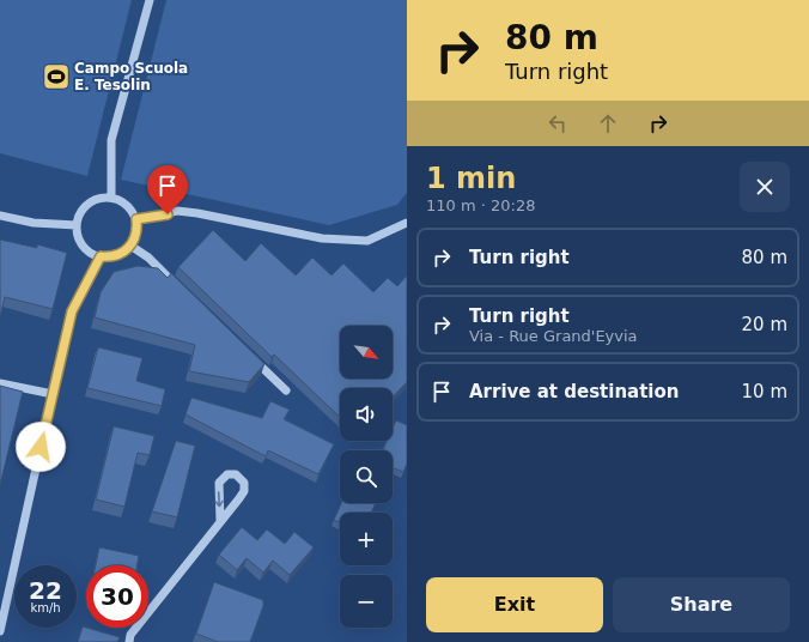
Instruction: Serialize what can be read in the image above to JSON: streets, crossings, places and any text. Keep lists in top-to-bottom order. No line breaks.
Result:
{"places":{"sports":["Campo Scuola E. Tesolin"]},"north":"bottom right","page":{"turn":["80 m","Turn right"],"heading":["1 min","110 m · 20:28"],"list":[{"name":"Turn right","value":"80 m"},{"name":"Turn right","note":"Via - Rue Grand'Eyvia","value":"20 m"},{"name":"Arrive at destination","value":"10 m"}],"map_buttons":["+","−"],"speed":"22 km/h","limit":"30","buttons":["Exit","Share"]}}
